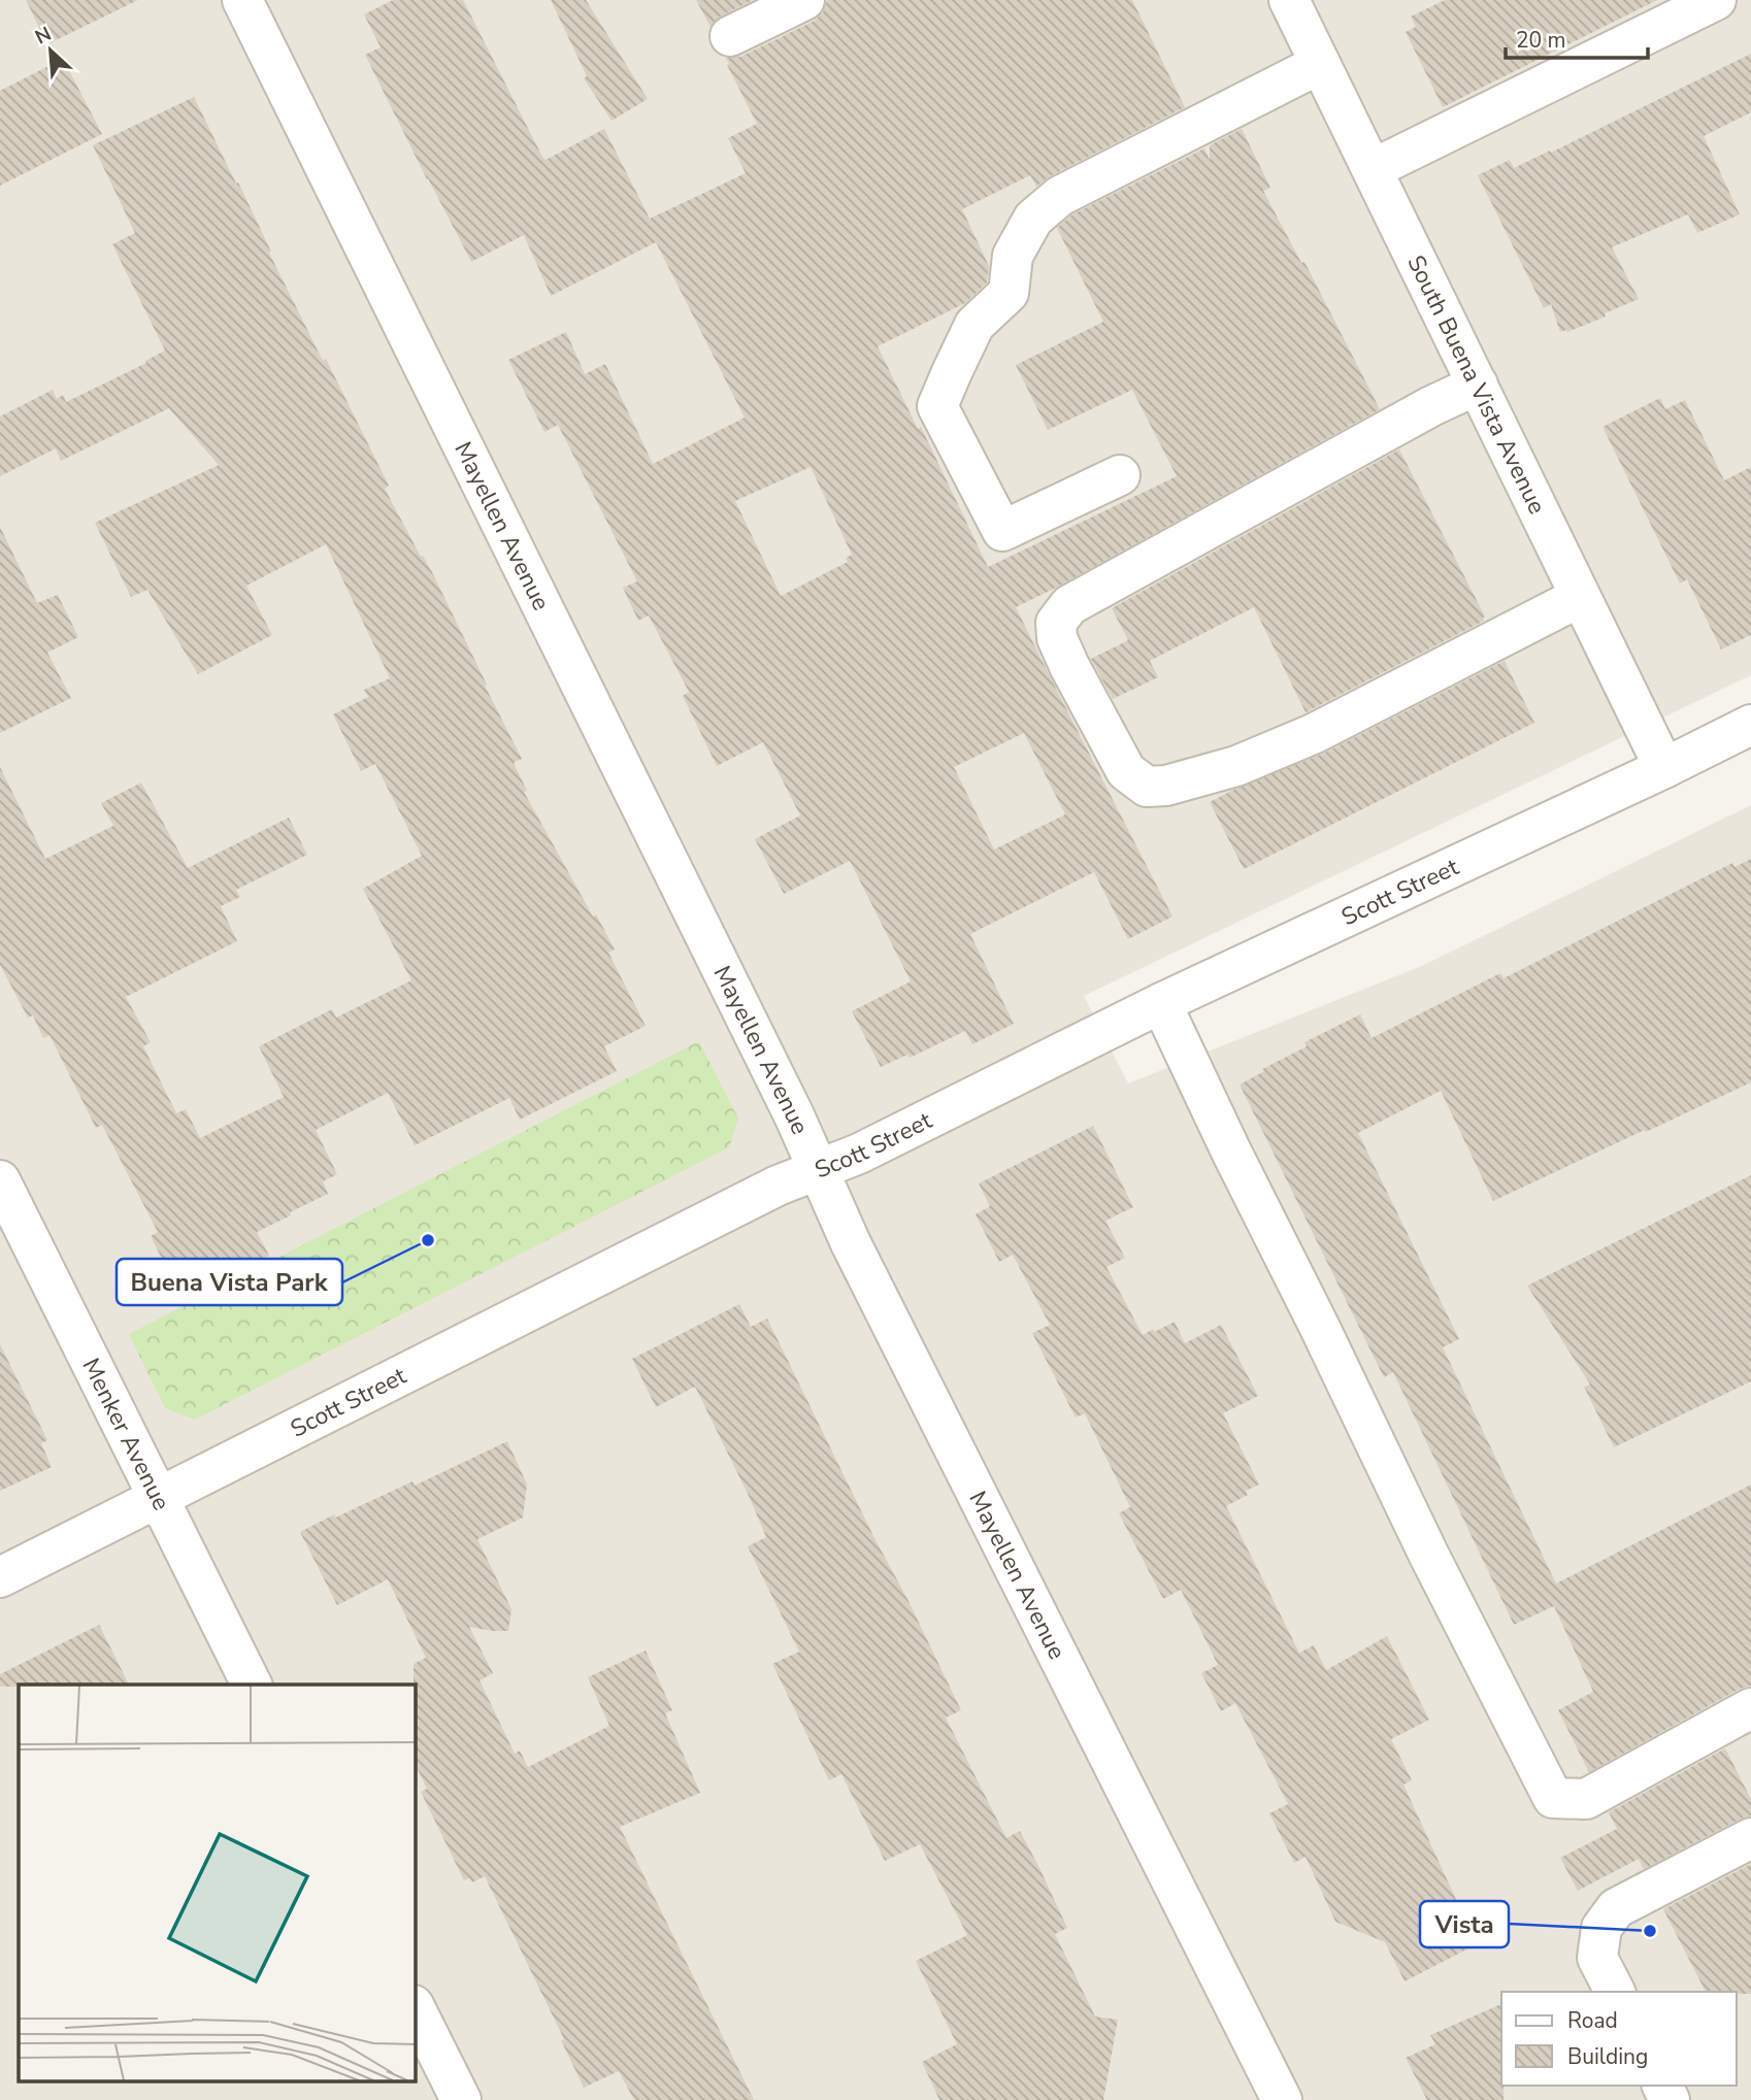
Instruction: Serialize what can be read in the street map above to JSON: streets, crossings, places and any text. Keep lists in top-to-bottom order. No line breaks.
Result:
{"streets":{"street":["South Buena Vista Avenue","Mayellen Avenue","Scott Street","Menker Avenue"]},"crossings":[["South Buena Vista Avenue","Scott Street"],["Mayellen Avenue","Scott Street"],["Scott Street","Menker Avenue"]],"places":["Buena Vista Park","Vista"],"legend":["Road","Building"],"scale_bar":"20 m","north":"top left"}
